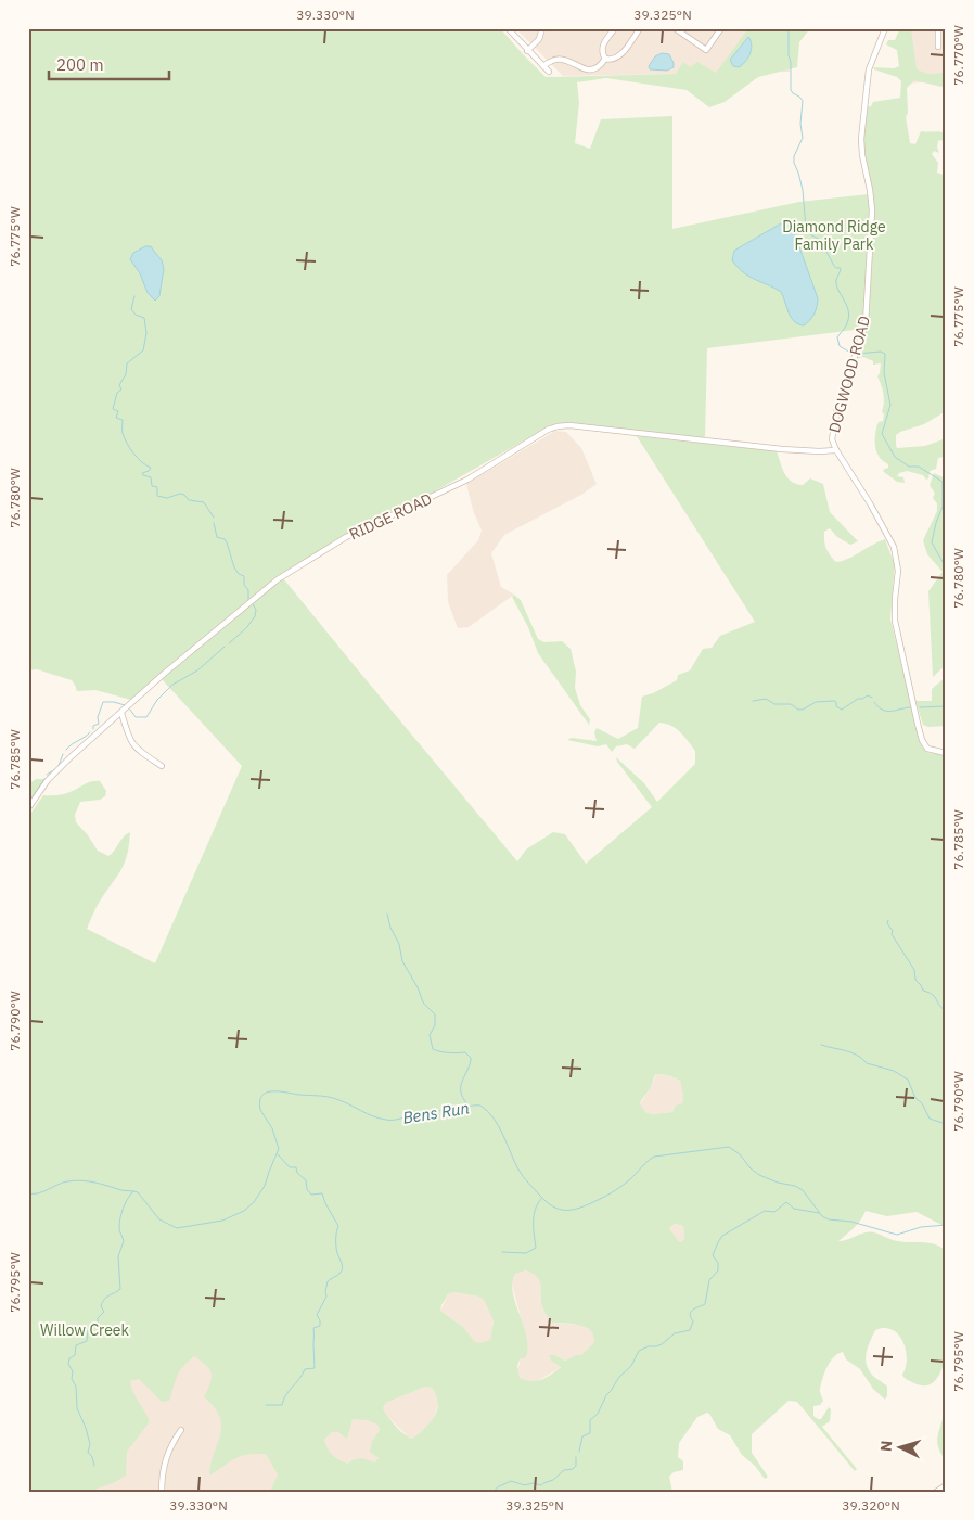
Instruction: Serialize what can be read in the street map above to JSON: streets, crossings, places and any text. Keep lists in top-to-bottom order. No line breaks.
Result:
{"streets":{"street":["DOGWOOD ROAD","RIDGE ROAD"]},"crossings":[["DOGWOOD ROAD","RIDGE ROAD"]],"water":["Bens Run"],"parks":["Diamond Ridge Family Park","Willow Creek"],"scale_bar":"200 m","north":"left","coordinates":["39.330°N","39.325°N","76.770°W","76.775°W","76.780°W","76.785°W","76.790°W","76.795°W","39.320°N"]}
